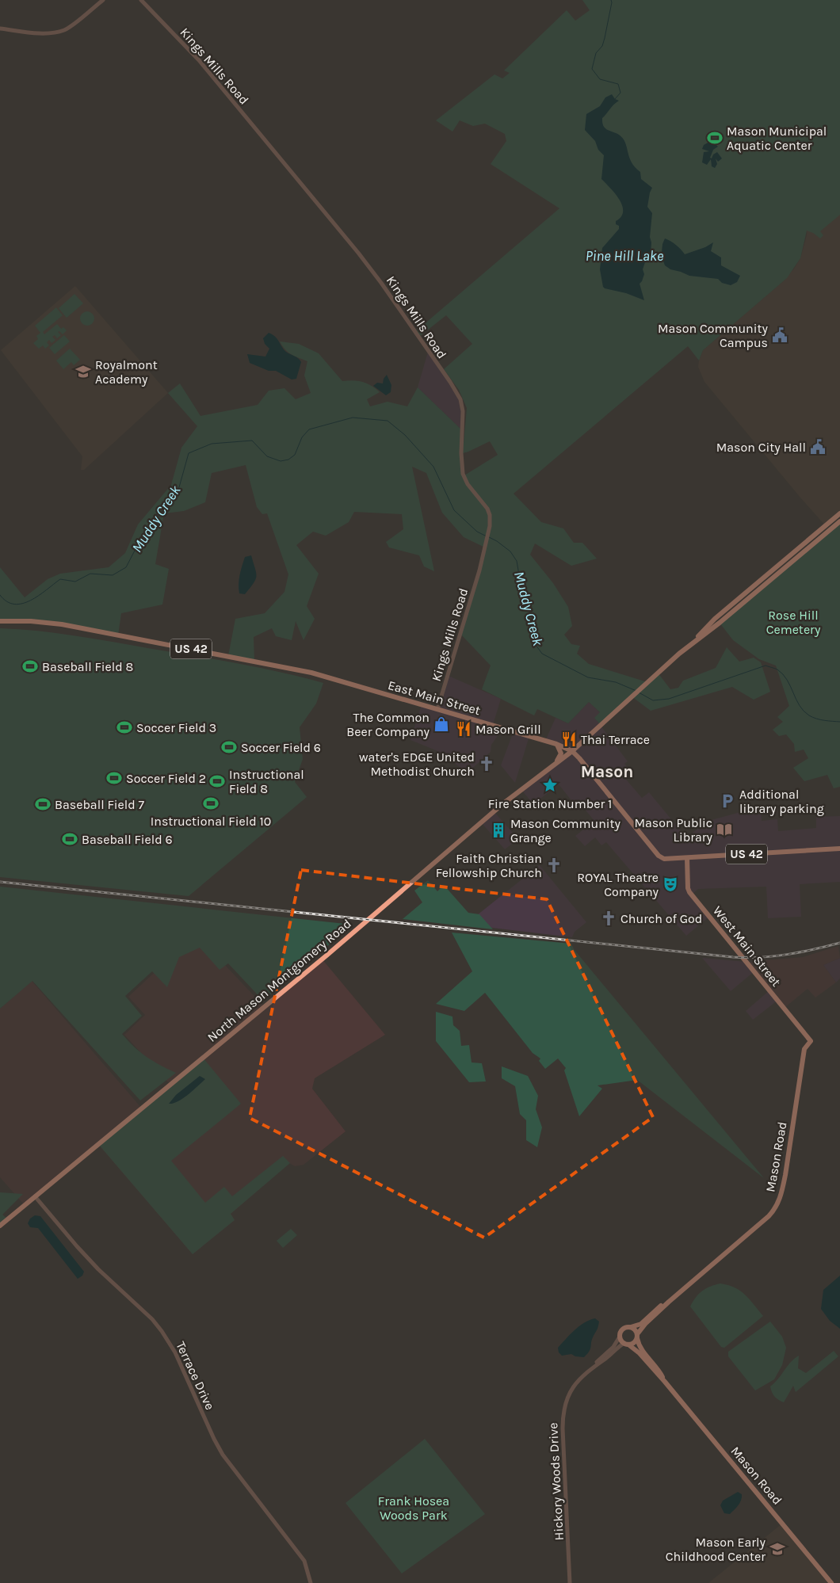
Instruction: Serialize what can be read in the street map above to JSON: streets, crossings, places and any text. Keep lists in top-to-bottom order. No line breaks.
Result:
{"streets":{"main road":["US 42","East Main Street","West Main Street","North Mason Montgomery Road","Mason Road"],"street":["Kings Mills Road","Terrace Drive","Hickory Woods Drive"]},"crossings":[["Kings Mills Road","East Main Street"],["US 42","East Main Street"],["US 42","West Main Street"],["US 42","North Mason Montgomery Road"],["East Main Street","North Mason Montgomery Road"],["West Main Street","Mason Road"],["North Mason Montgomery Road","Terrace Drive"],["Mason Road","Hickory Woods Drive"]],"districts":["Mason"],"water":["Pine Hill Lake","Muddy Creek"],"parks":["Rose Hill Cemetery","Frank Hosea Woods Park"],"places":{"sports":["Mason Municipal Aquatic Center","Baseball Field 8","Soccer Field 3","Soccer Field 6","Soccer Field 2","Instructional Field 8","Instructional Field 10","Baseball Field 7","Baseball Field 6"],"public building":["Mason Community Campus","Mason City Hall"],"school or university":["Royalmont Academy","Mason Early Childhood Center"],"shop":["The Common Beer Company"],"restaurant":["Mason Grill","Thai Terrace"],"church":["water's EDGE United Methodist Church","Faith Christian Fellowship Church","Church of God"],"place":["Fire Station Number 1"],"parking":["Additional library parking"],"library":["Mason Public Library"],"building":["Mason Community Grange"],"theatre":["ROYAL Theatre Company"]}}
